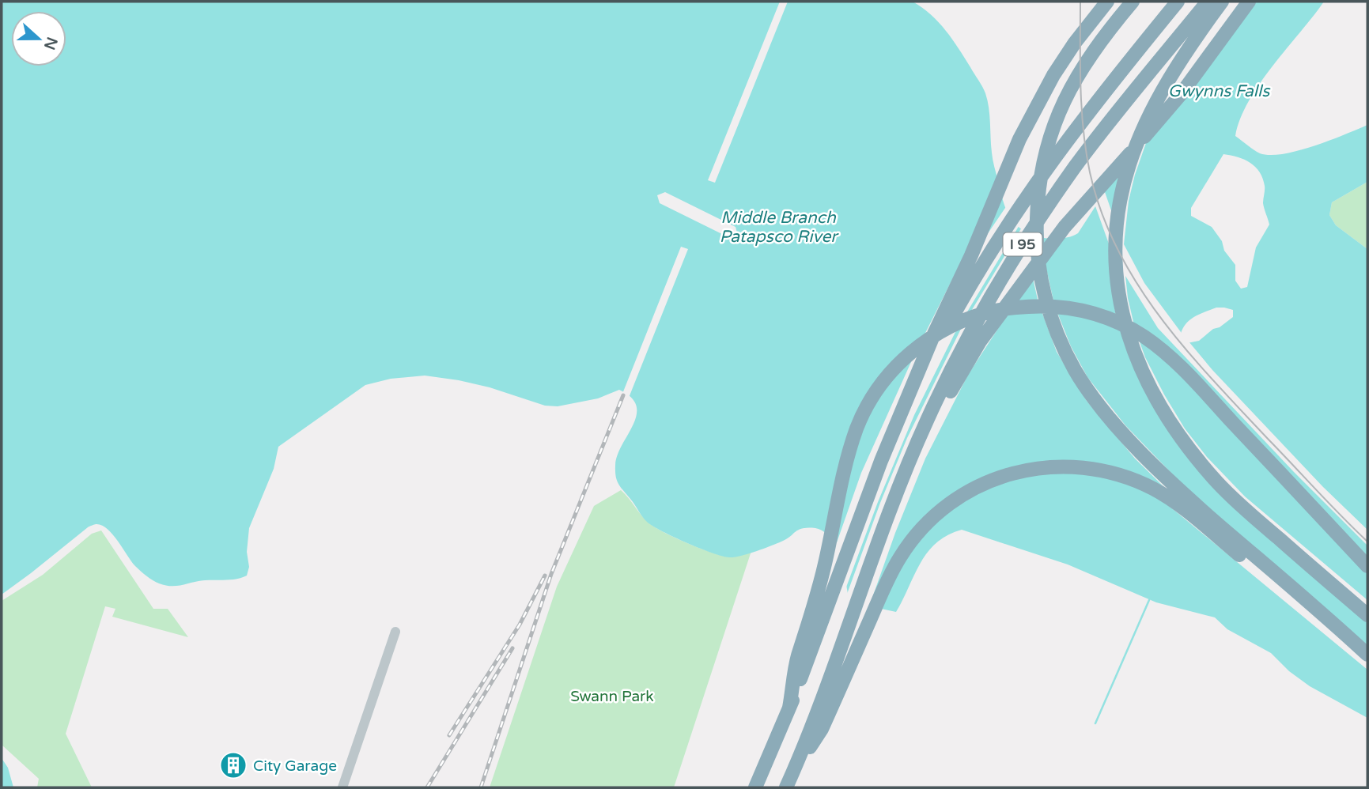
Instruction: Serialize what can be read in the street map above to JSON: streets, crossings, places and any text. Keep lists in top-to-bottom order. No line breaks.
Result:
{"streets":{"highway":["I 95"]},"water":["Gwynns Falls","Middle Branch Patapsco River"],"parks":["Swann Park"],"places":{"building":["City Garage"]},"north":"right"}
